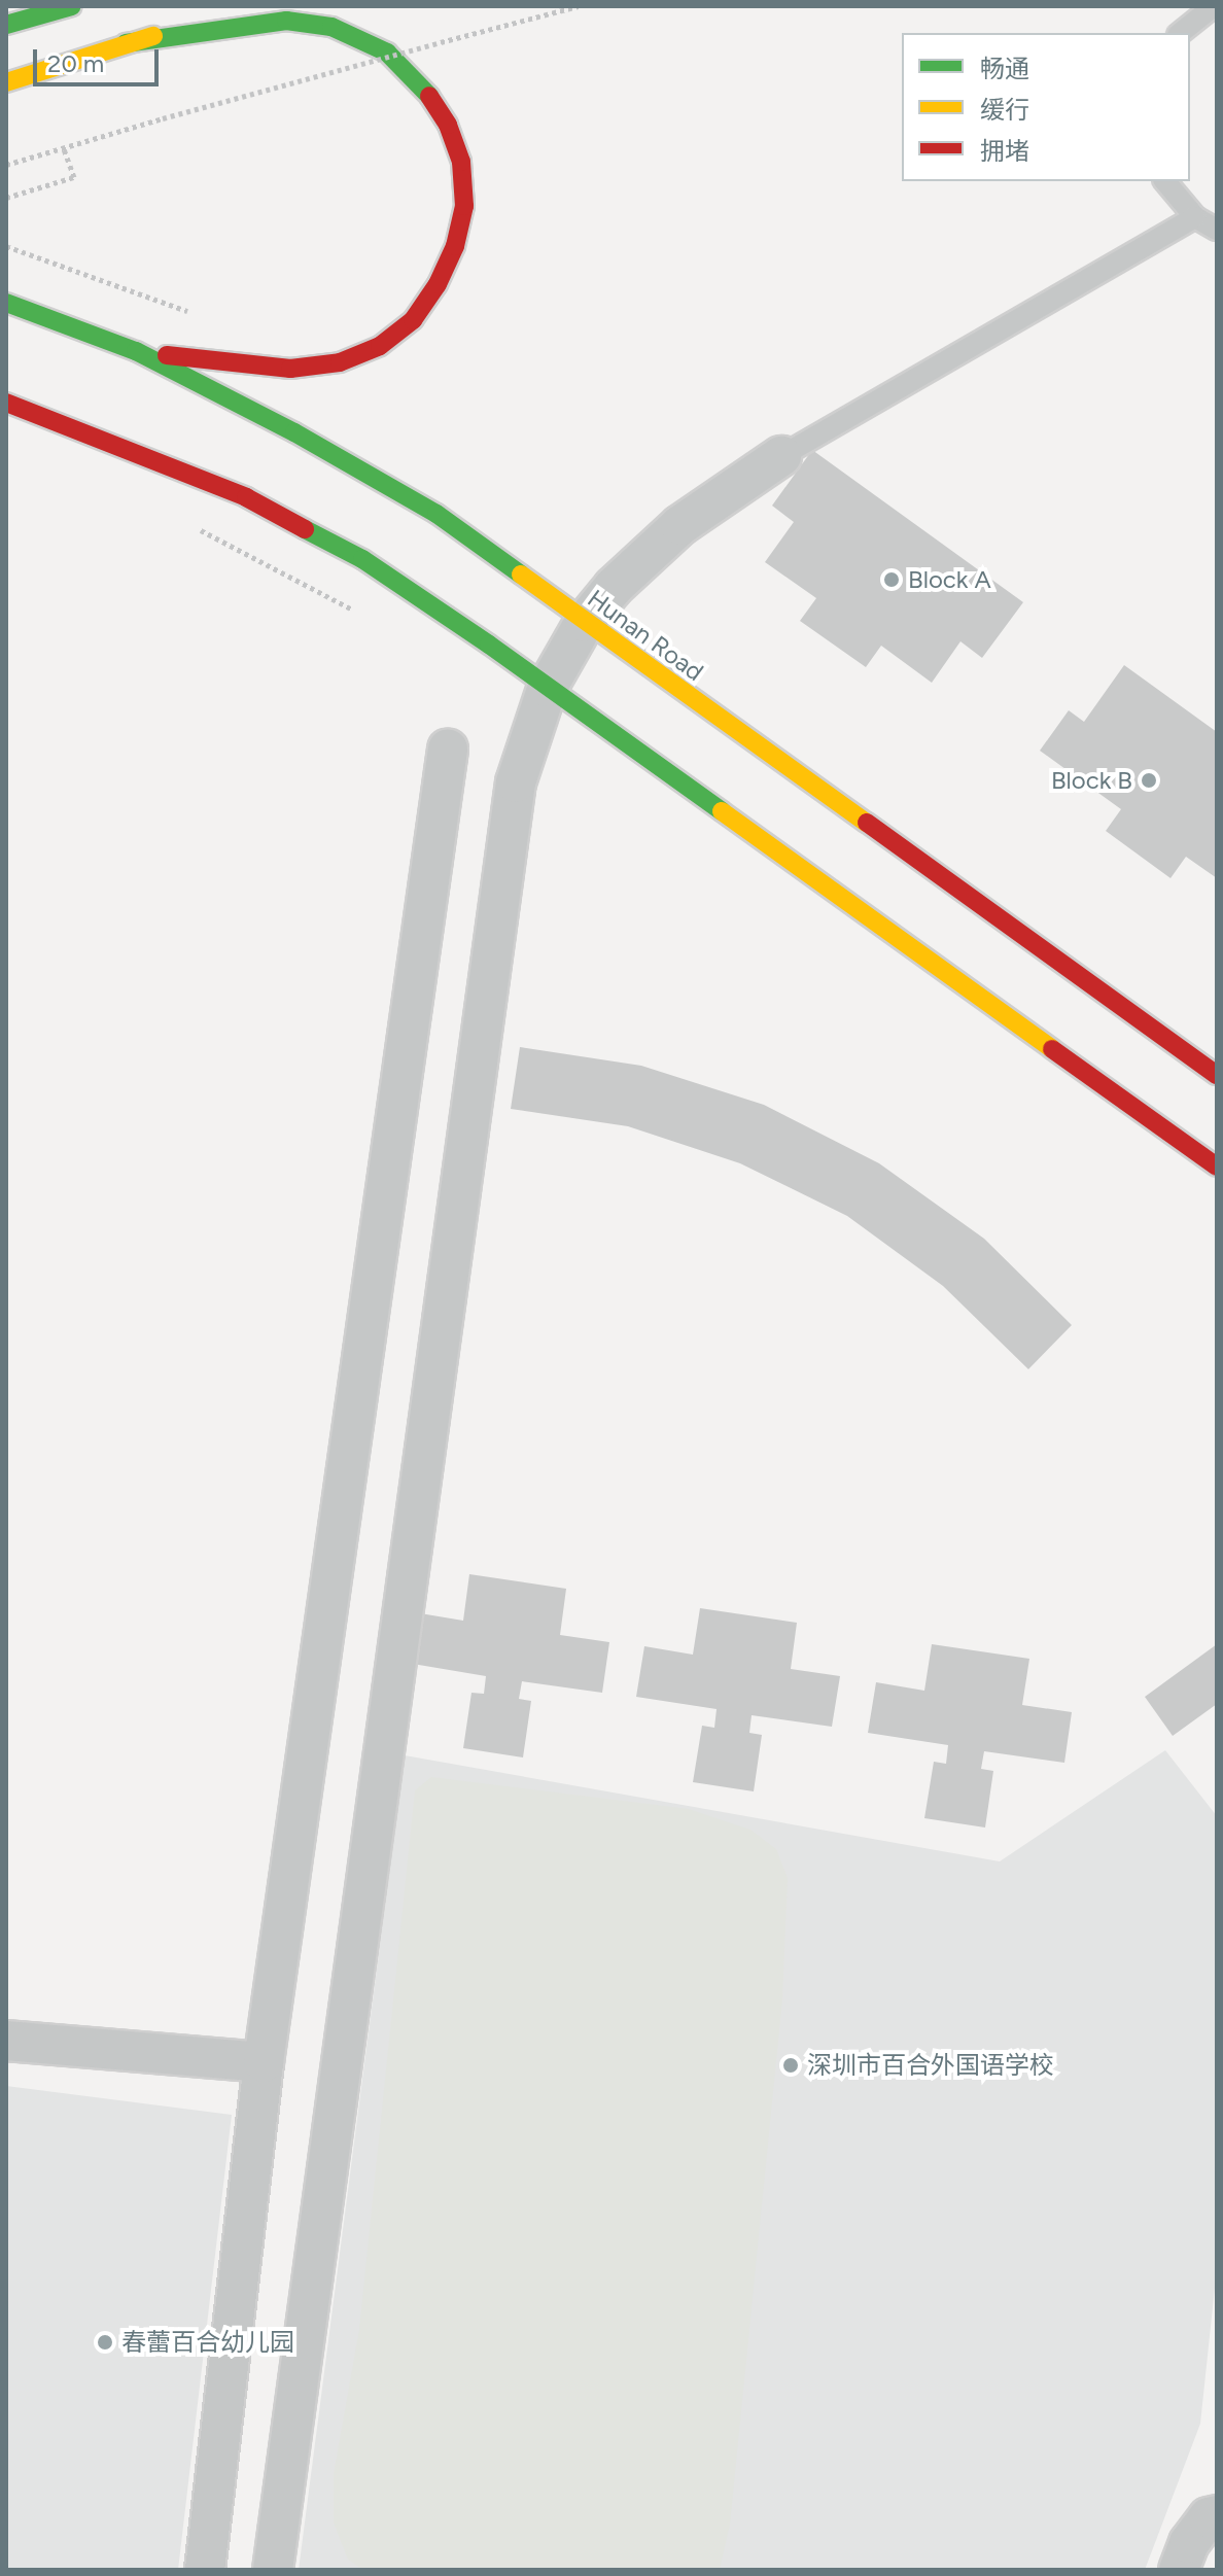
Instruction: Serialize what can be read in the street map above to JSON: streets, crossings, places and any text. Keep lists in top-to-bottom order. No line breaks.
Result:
{"streets":{"main road":["Hunan Road"]},"places":["Block A","Block B","深圳市百合外国语学校","春蕾百合幼儿园"],"legend":["畅通","缓行","拥堵"],"scale_bar":"20 m"}
